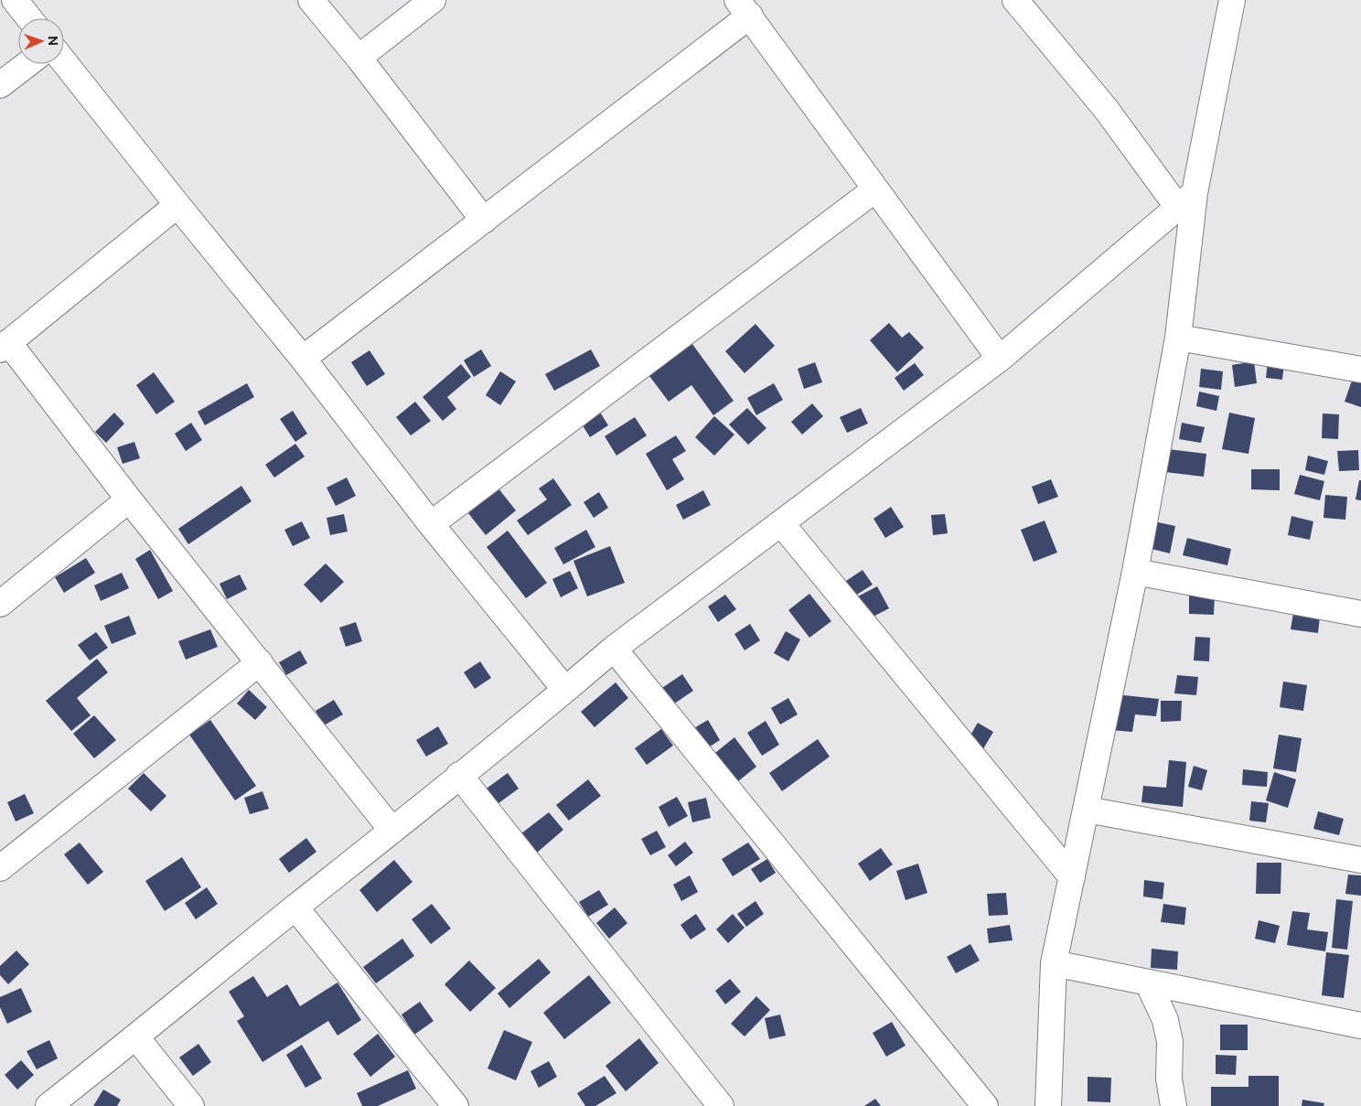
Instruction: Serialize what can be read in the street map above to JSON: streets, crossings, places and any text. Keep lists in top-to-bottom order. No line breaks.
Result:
{"north":"right"}
